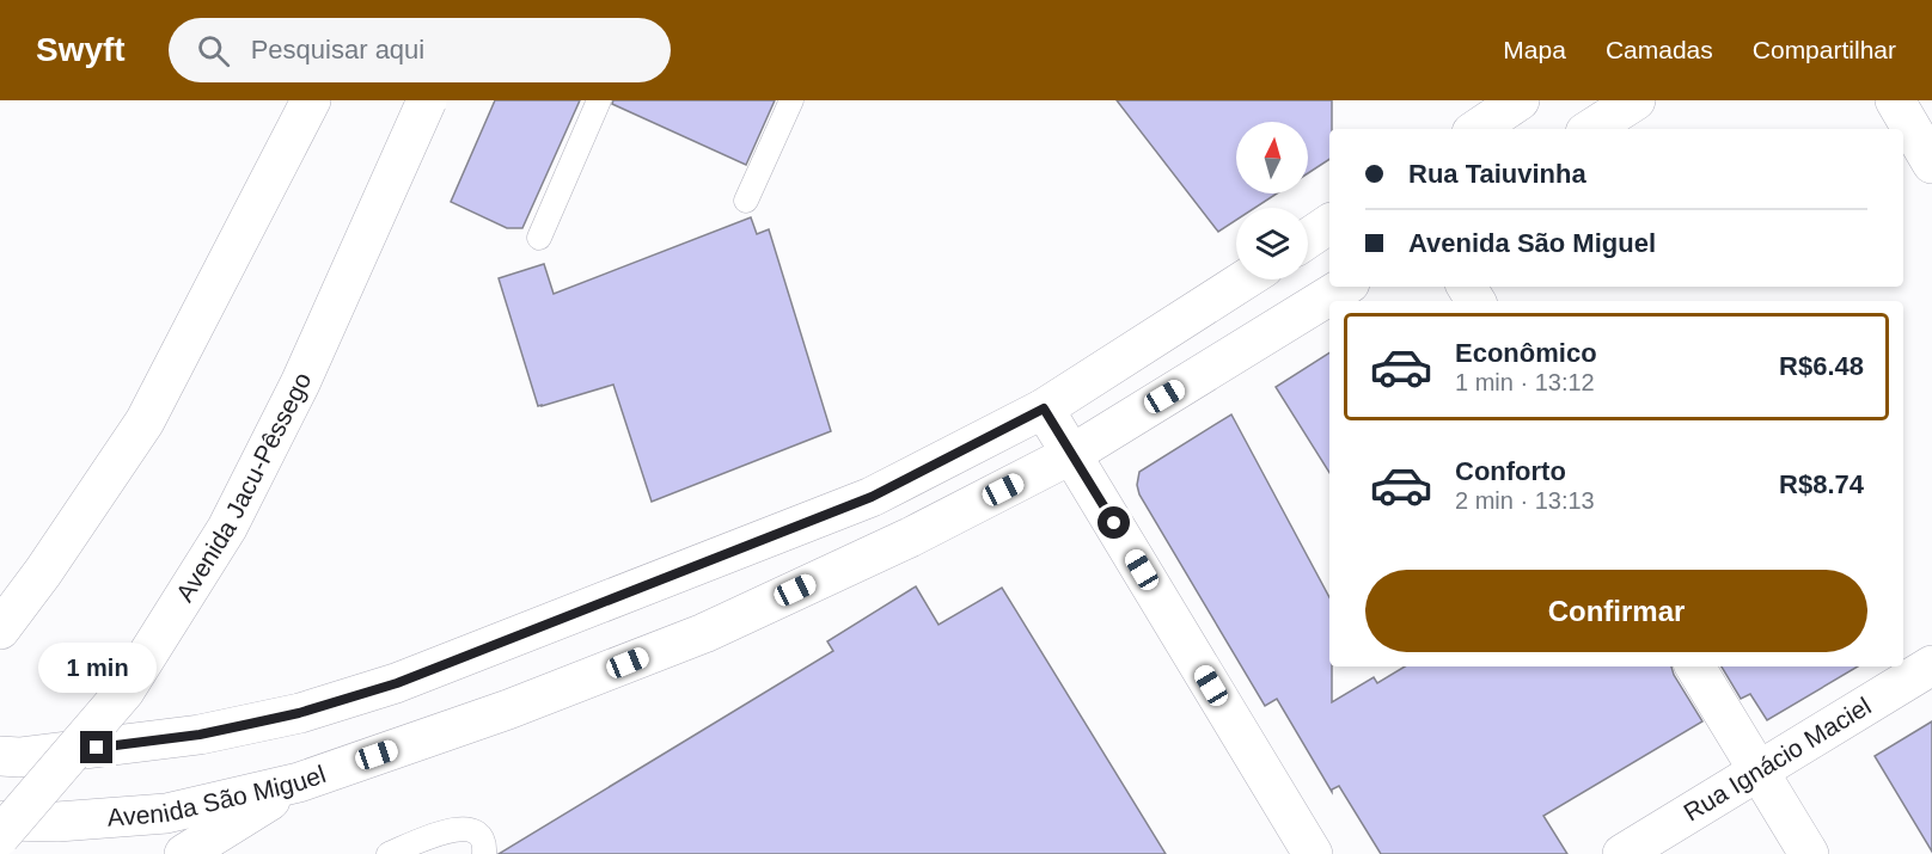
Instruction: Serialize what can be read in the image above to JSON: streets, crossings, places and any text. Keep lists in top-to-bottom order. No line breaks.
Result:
{"streets":{"main road":["Avenida Jacu-Pêssego","Rua Ignácio Maciel","Avenida São Miguel"]},"north":"top","page":{"header":"Swyft","search":"Pesquisar aqui","nav":["Mapa","Camadas","Compartilhar"],"banner":["Rua Taiuvinha","Avenida São Miguel"],"list":[{"name":"Econômico","note":"1 min · 13:12","value":"R$6.48"},{"name":"Conforto","note":"2 min · 13:13","value":"R$8.74"}],"buttons":"Confirmar","bubble":"1 min"}}
